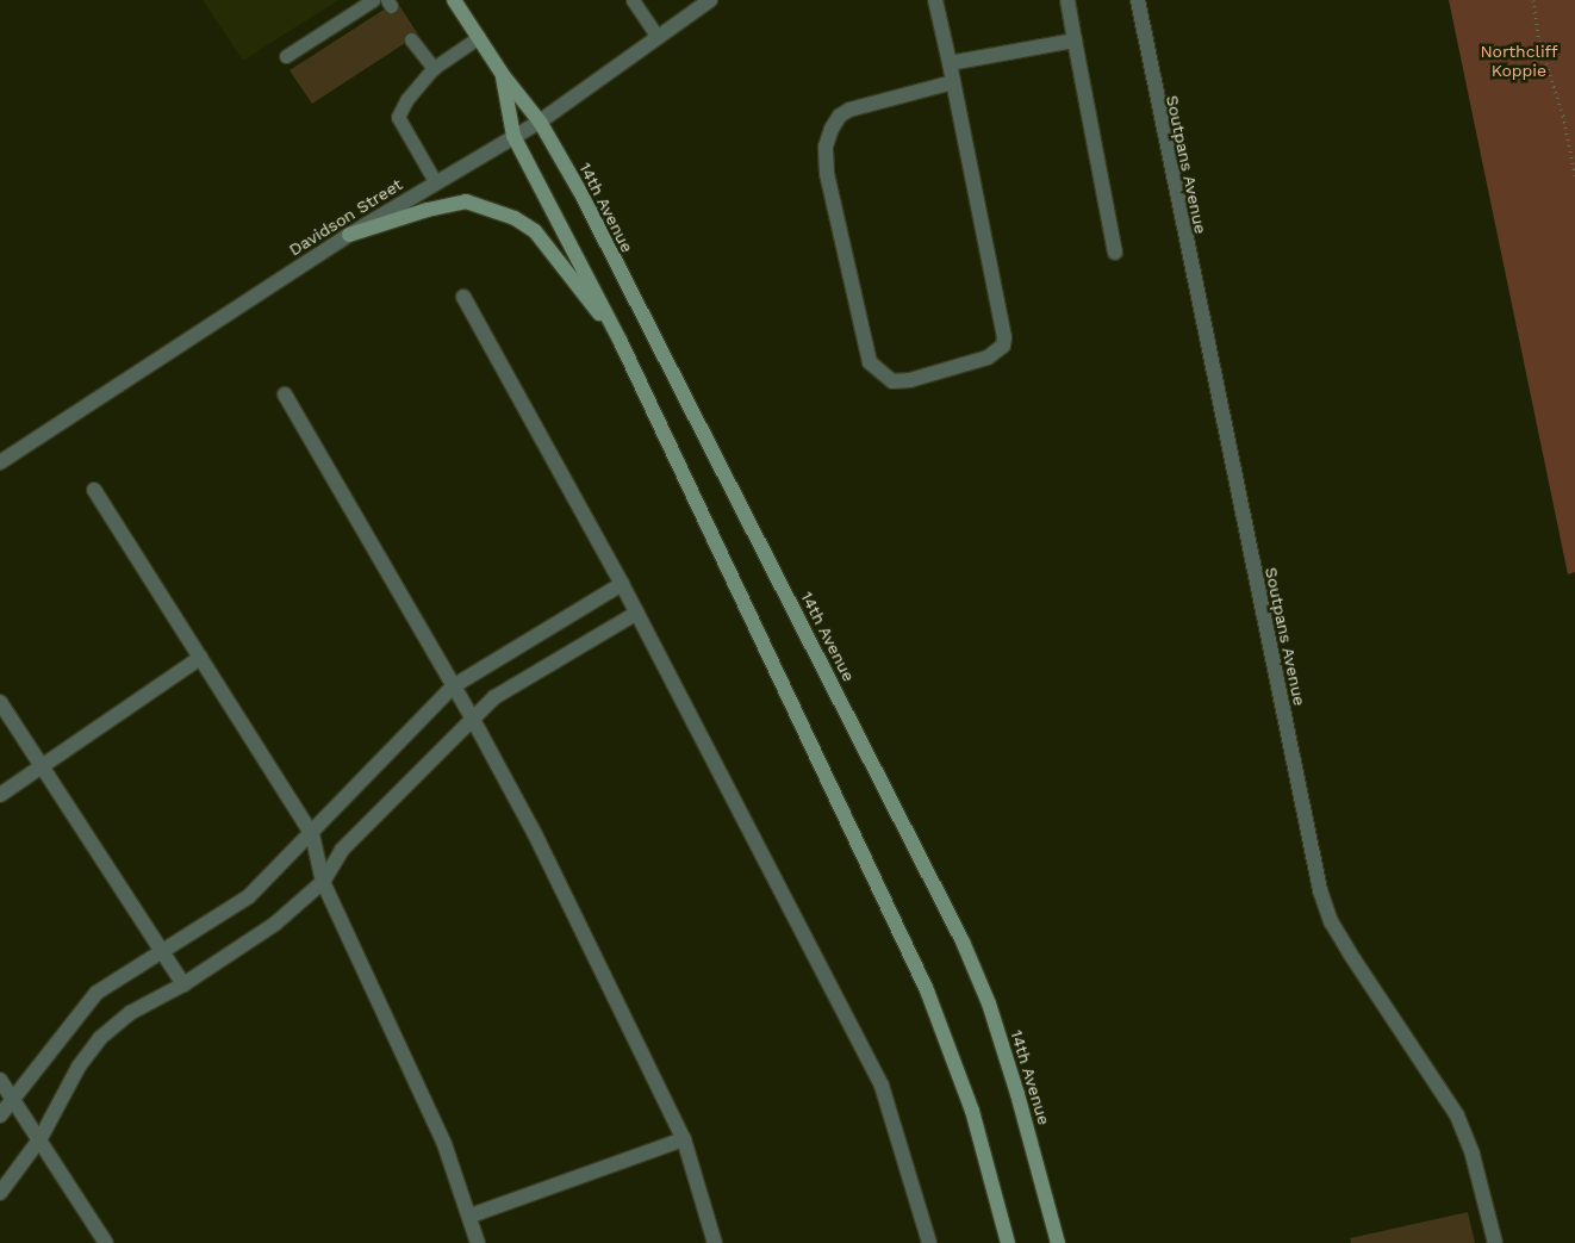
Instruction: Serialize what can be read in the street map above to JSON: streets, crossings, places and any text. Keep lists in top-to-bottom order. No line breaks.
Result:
{"streets":{"main road":["14th Avenue"],"street":["Soutpans Avenue","Davidson Street"]},"crossings":[["14th Avenue","Davidson Street"]],"parks":["Northcliff Koppie"]}
